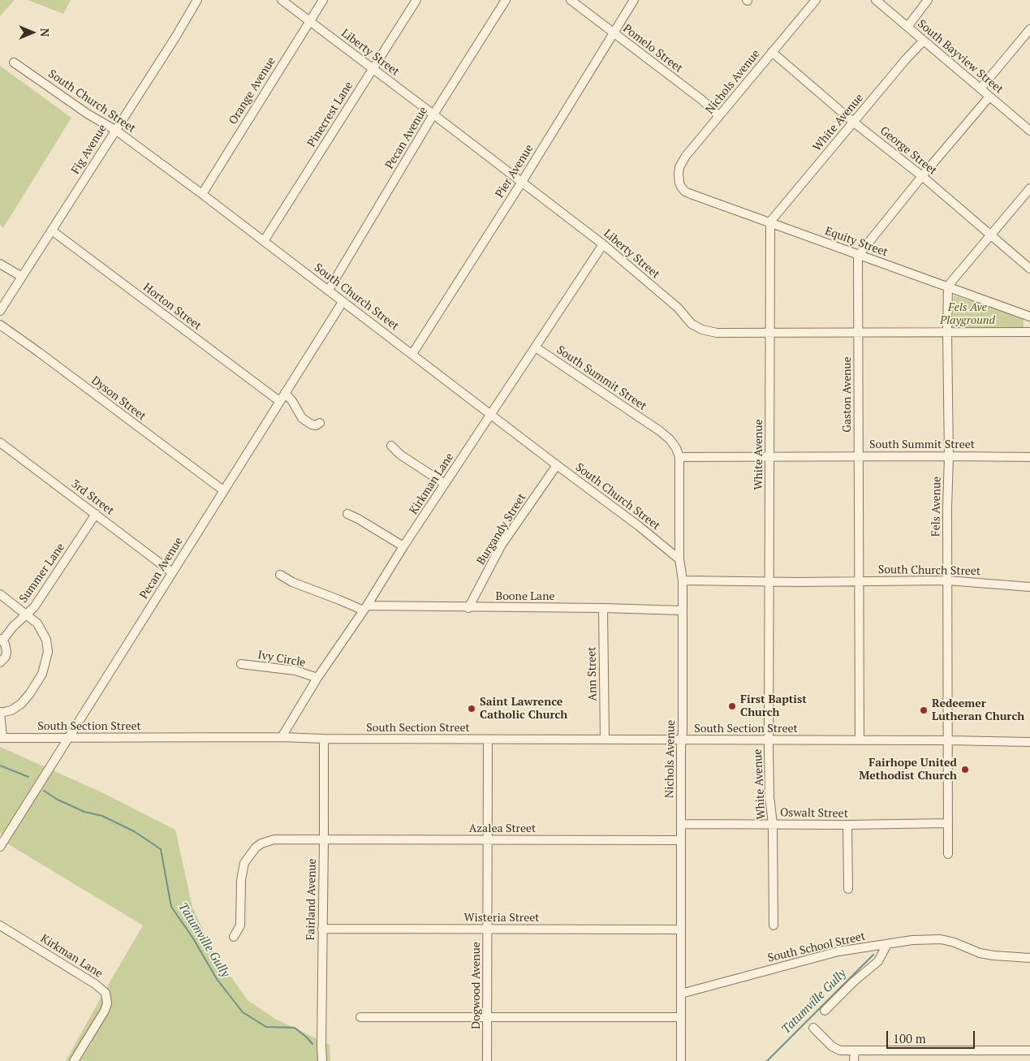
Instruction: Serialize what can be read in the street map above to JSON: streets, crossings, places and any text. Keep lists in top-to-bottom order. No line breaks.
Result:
{"streets":{"street":["Pomelo Street","Liberty Street","South Bayview Street","Nichols Avenue","Orange Avenue","South Church Street","Pinecrest Lane","White Avenue","Pecan Avenue","Fig Avenue","George Street","Pier Avenue","Equity Street","Horton Street","South Summit Street","Gaston Avenue","Dyson Street","Kirkman Lane","3rd Street","Fels Avenue","Burgandy Street","Summer Lane","Boone Lane","Ivy Circle","Ann Street","South Section Street","Oswalt Street","Azalea Street","Fairland Avenue","Wisteria Street","South School Street","Dogwood Avenue"]},"crossings":[["Pomelo Street","Nichols Avenue"],["Pomelo Street","Pier Avenue"],["Liberty Street","Orange Avenue"],["Liberty Street","Pinecrest Lane"],["Liberty Street","White Avenue"],["Liberty Street","Pecan Avenue"],["Liberty Street","Pier Avenue"],["Liberty Street","Gaston Avenue"],["Liberty Street","Kirkman Lane"],["Liberty Street","Fels Avenue"],["South Bayview Street","White Avenue"],["Nichols Avenue","South Church Street"],["Nichols Avenue","George Street"],["Nichols Avenue","Equity Street"],["Nichols Avenue","South Summit Street"],["Nichols Avenue","Boone Lane"],["Nichols Avenue","South Section Street"],["Nichols Avenue","Oswalt Street"],["Nichols Avenue","Azalea Street"],["Nichols Avenue","Wisteria Street"],["Nichols Avenue","South School Street"],["Orange Avenue","South Church Street"],["South Church Street","Pinecrest Lane"],["South Church Street","White Avenue"],["South Church Street","Pecan Avenue"],["South Church Street","Fig Avenue"],["South Church Street","Pier Avenue"],["South Church Street","Gaston Avenue"],["South Church Street","Kirkman Lane"],["South Church Street","Fels Avenue"],["South Church Street","Burgandy Street"],["White Avenue","George Street"],["White Avenue","Equity Street"],["White Avenue","South Summit Street"],["White Avenue","South Section Street"],["White Avenue","Oswalt Street"],["Pecan Avenue","Horton Street"],["Pecan Avenue","Dyson Street"],["Pecan Avenue","3rd Street"],["Pecan Avenue","South Section Street"],["Fig Avenue","Horton Street"],["Equity Street","Gaston Avenue"],["Equity Street","Fels Avenue"],["South Summit Street","Gaston Avenue"],["South Summit Street","Kirkman Lane"],["South Summit Street","Fels Avenue"],["Gaston Avenue","South Section Street"],["Kirkman Lane","Boone Lane"],["Kirkman Lane","Ivy Circle"],["Kirkman Lane","South Section Street"],["3rd Street","Summer Lane"],["Fels Avenue","South Section Street"],["Fels Avenue","Oswalt Street"],["Burgandy Street","Boone Lane"],["Boone Lane","Ann Street"],["Ann Street","South Section Street"],["South Section Street","Fairland Avenue"],["South Section Street","Dogwood Avenue"],["Azalea Street","Fairland Avenue"],["Azalea Street","Dogwood Avenue"],["Fairland Avenue","Wisteria Street"],["Wisteria Street","Dogwood Avenue"]],"water":["Tatumville Gully"],"parks":["Fels Ave Playground"],"places":["First Baptist Church","Saint Lawrence Catholic Church","Redeemer Lutheran Church","Fairhope United Methodist Church"],"scale_bar":"100 m","north":"right"}
